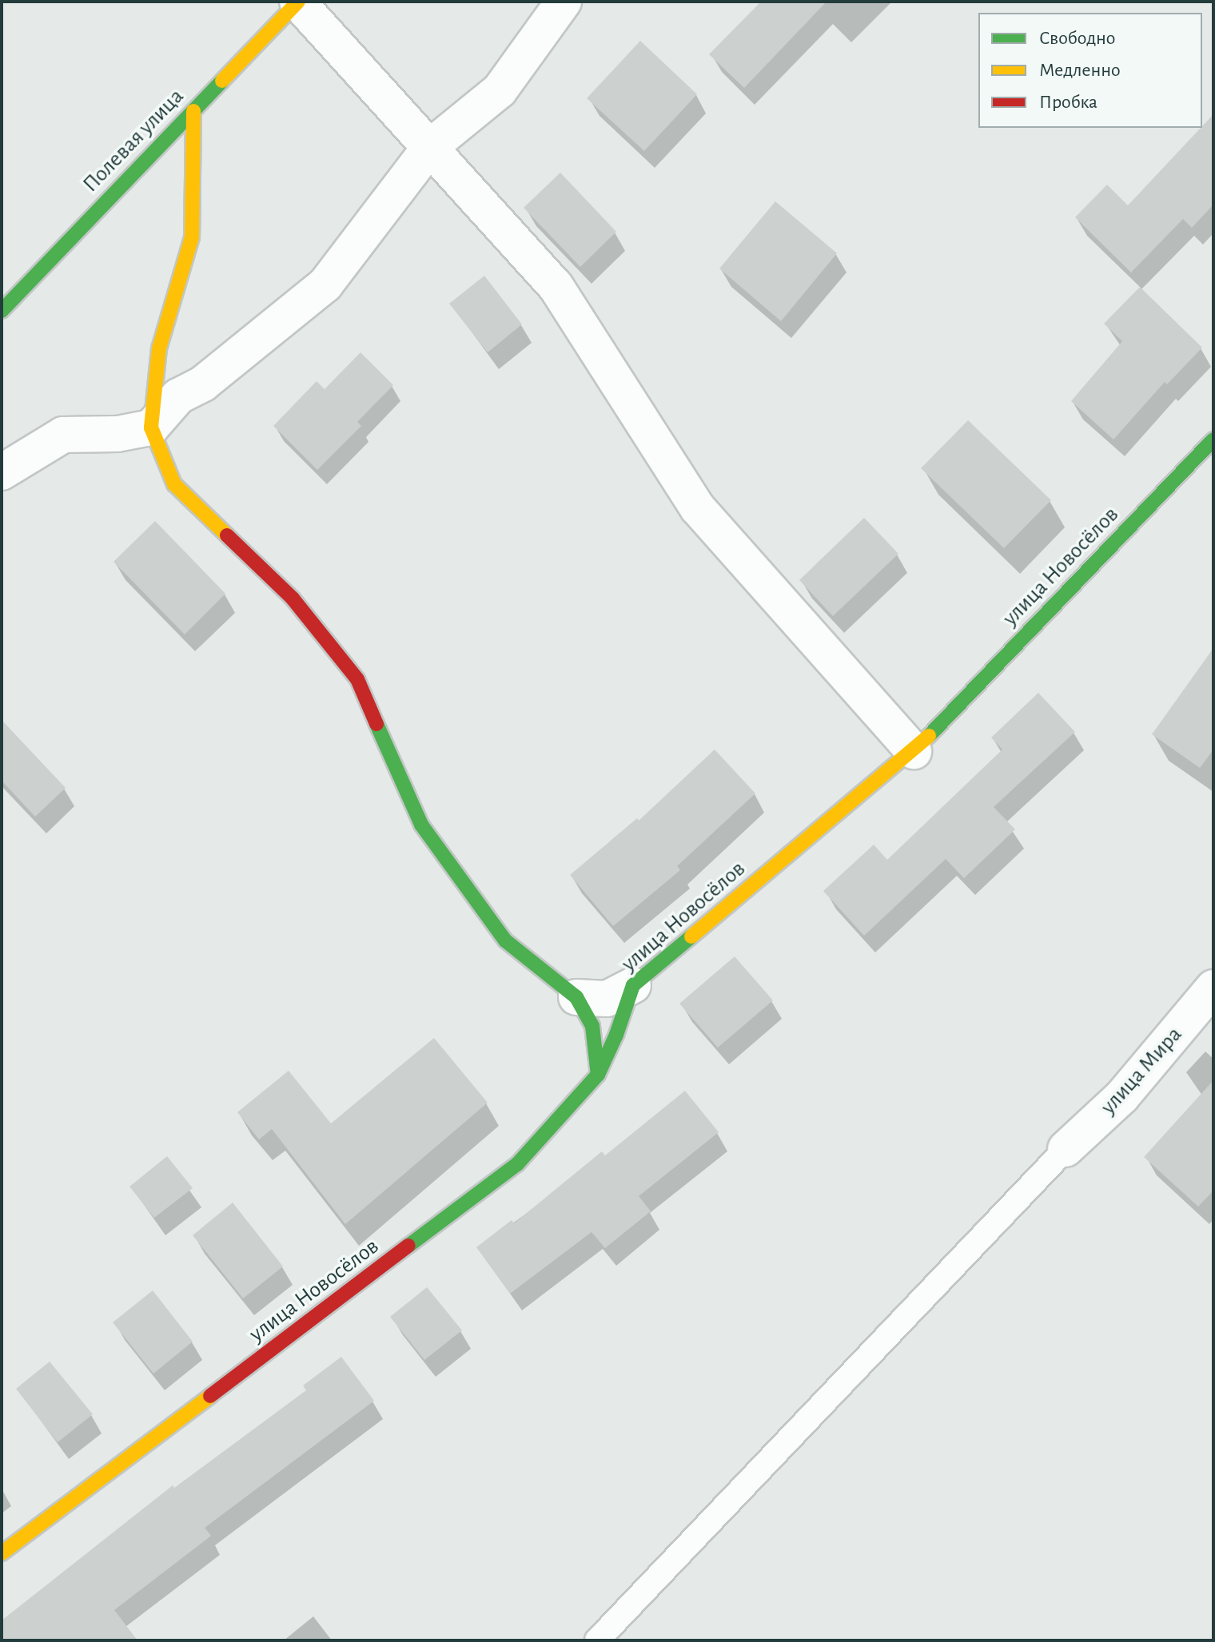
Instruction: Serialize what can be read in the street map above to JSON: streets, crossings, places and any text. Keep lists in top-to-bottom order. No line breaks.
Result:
{"streets":{"street":["Полевая улица","улица Новосёлов","улица Мира"]},"legend":["Свободно","Медленно","Пробка"]}
